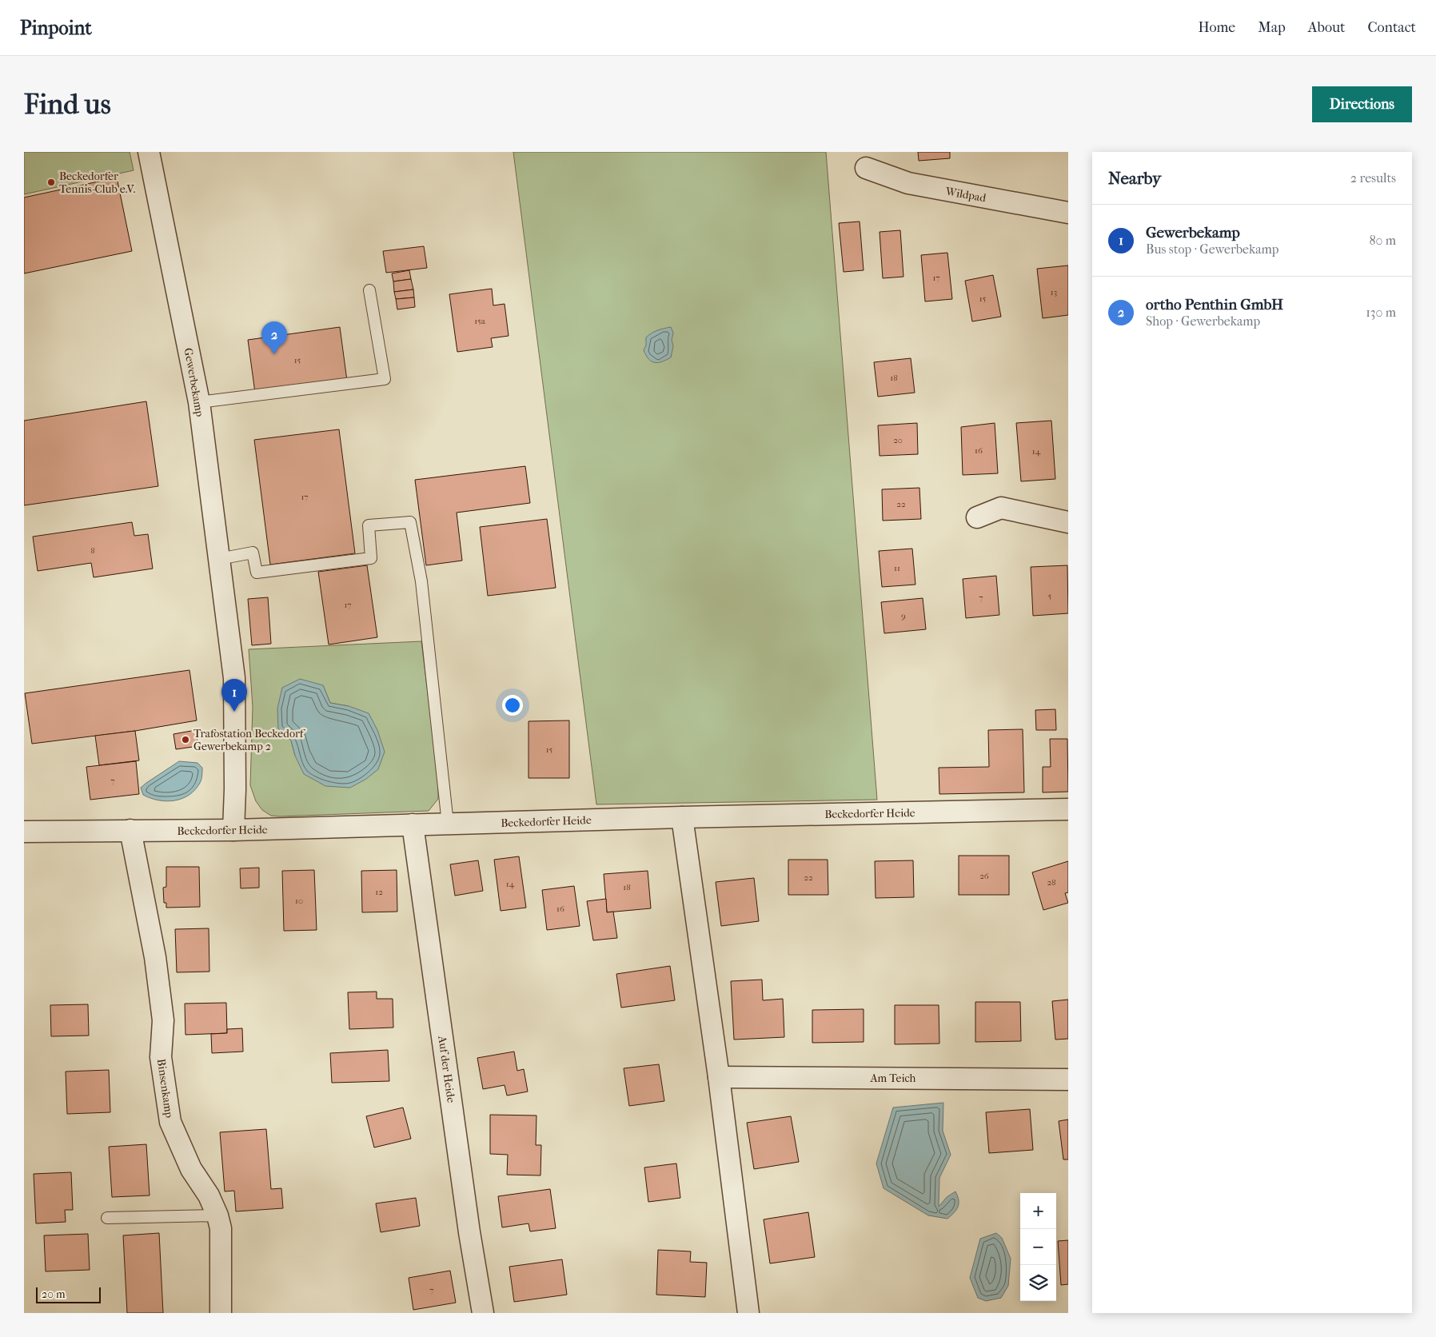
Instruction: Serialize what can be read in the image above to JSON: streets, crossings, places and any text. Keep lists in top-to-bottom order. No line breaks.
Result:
{"streets":{"street":["Wildpad","Gewerbekamp","Beckedorfer Heide","Auf der Heide","Am Teich","Binsenkamp"]},"crossings":[["Gewerbekamp","Beckedorfer Heide"],["Beckedorfer Heide","Auf der Heide"],["Beckedorfer Heide","Binsenkamp"]],"places":["Beckedorfer Tennis-Club e.V.","Trafostation Beckedorf Gewerbekamp 2"],"house_numbers":["17","13","15","15a","15","18","20","16","14","17","22","8","11","5","7","17","9","15","7","26","22","28","14","18","12","10","16","7"],"scale_bar":"20 m","page":{"header":"Pinpoint","nav":["Home","Map","About","Contact"],"buttons":"Directions","title":"Find us","heading":["Nearby","2 results"],"list":[{"mark":"1","name":"Gewerbekamp","note":"Bus stop · Gewerbekamp","value":"80 m"},{"mark":"2","name":"ortho Penthin GmbH","note":"Shop · Gewerbekamp","value":"130 m"}],"pins":["2","1"],"map_buttons":["+","−"],"scale":"20 m"}}
